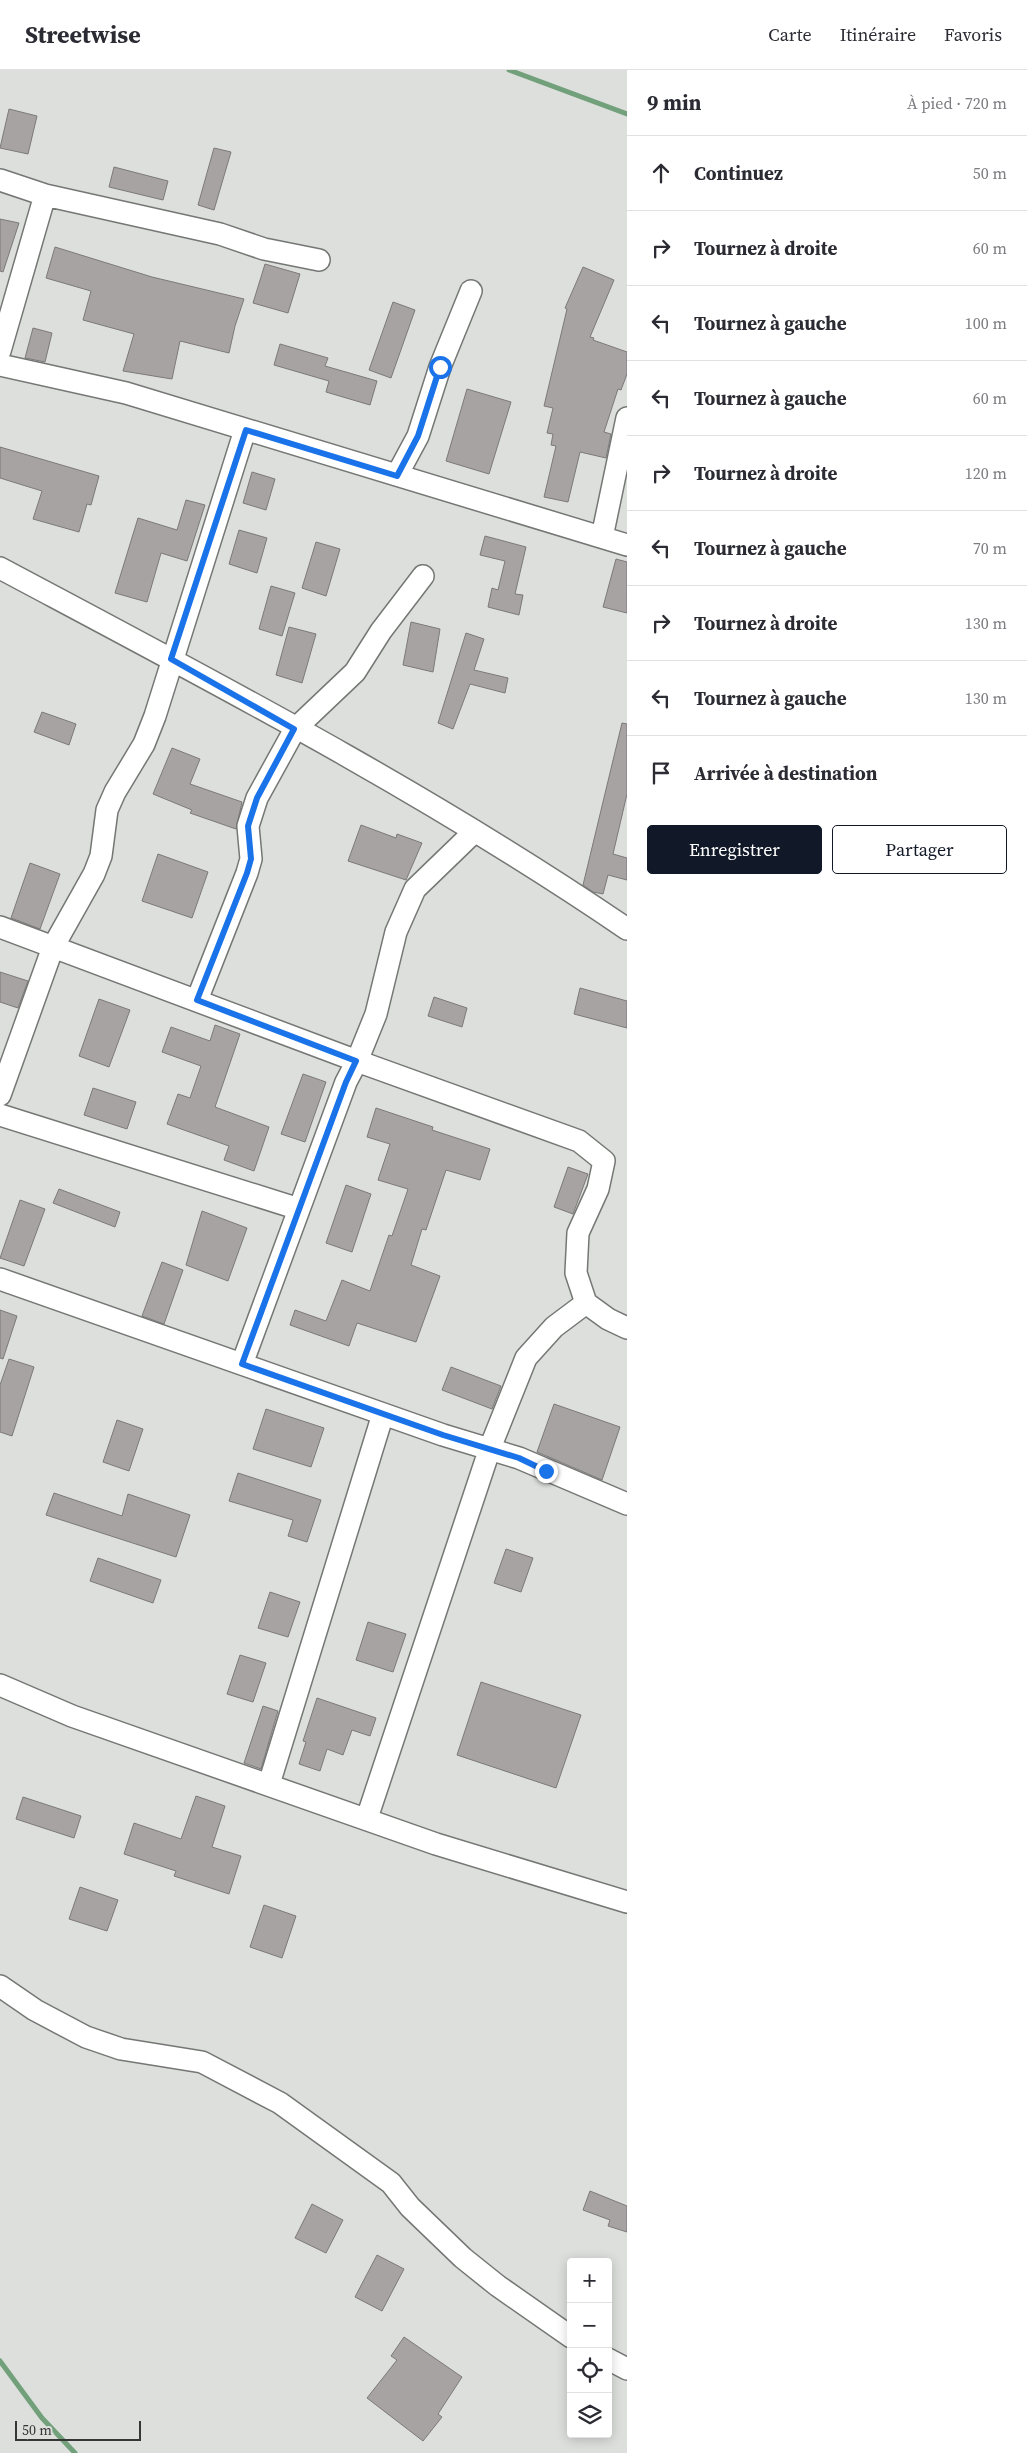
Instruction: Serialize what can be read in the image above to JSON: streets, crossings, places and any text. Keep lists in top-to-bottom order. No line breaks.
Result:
{"scale_bar":"50 m","page":{"header":"Streetwise","nav":["Carte","Itinéraire","Favoris"],"heading":["9 min","À pied · 720 m"],"list":[["Continuez","50 m"],["Tournez à droite","60 m"],["Tournez à gauche","100 m"],["Tournez à gauche","60 m"],["Tournez à droite","120 m"],["Tournez à gauche","70 m"],["Tournez à droite","130 m"],["Tournez à gauche","130 m"],"Arrivée à destination"],"buttons":["Enregistrer","Partager"],"map_buttons":["+","−"],"scale":"50 m"}}
